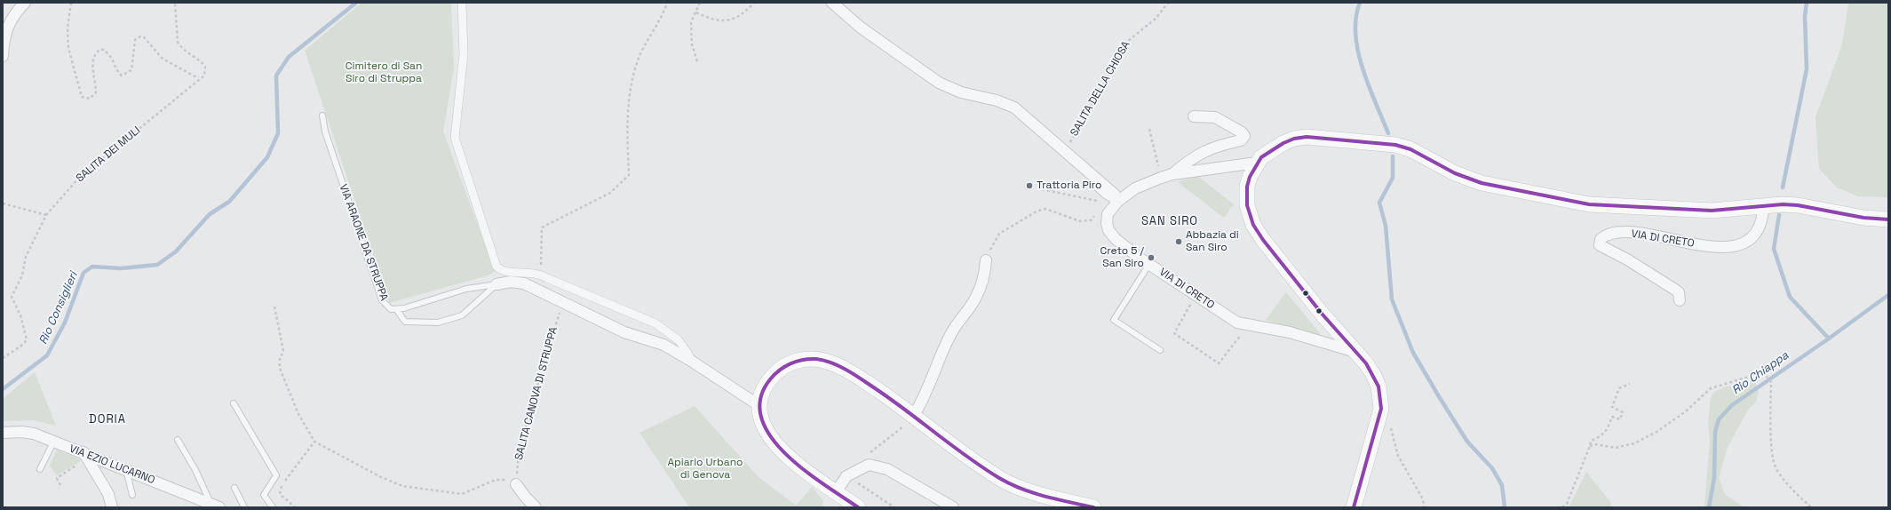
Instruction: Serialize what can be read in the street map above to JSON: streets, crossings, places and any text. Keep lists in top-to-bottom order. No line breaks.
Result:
{"streets":{"main road":["VIA DI CRETO"],"street":["VIA ARAONE DA STRUPPA","VIA EZIO LUCARNO"],"path":["SALITA DELLA CHIOSA","SALITA DEI MULI","SALITA CANOVA DI STRUPPA"]},"crossings":[["VIA ARAONE DA STRUPPA","SALITA CANOVA DI STRUPPA"]],"districts":["SAN SIRO","DORIA"],"water":["Rio Consiglieri","Rio Chiappa"],"parks":["Cimitero di San Siro di Struppa","Apiario Urbano di Genova"],"places":["Trattoria Piro","Abbazia di San Siro","Creto 5 / San Siro"]}
